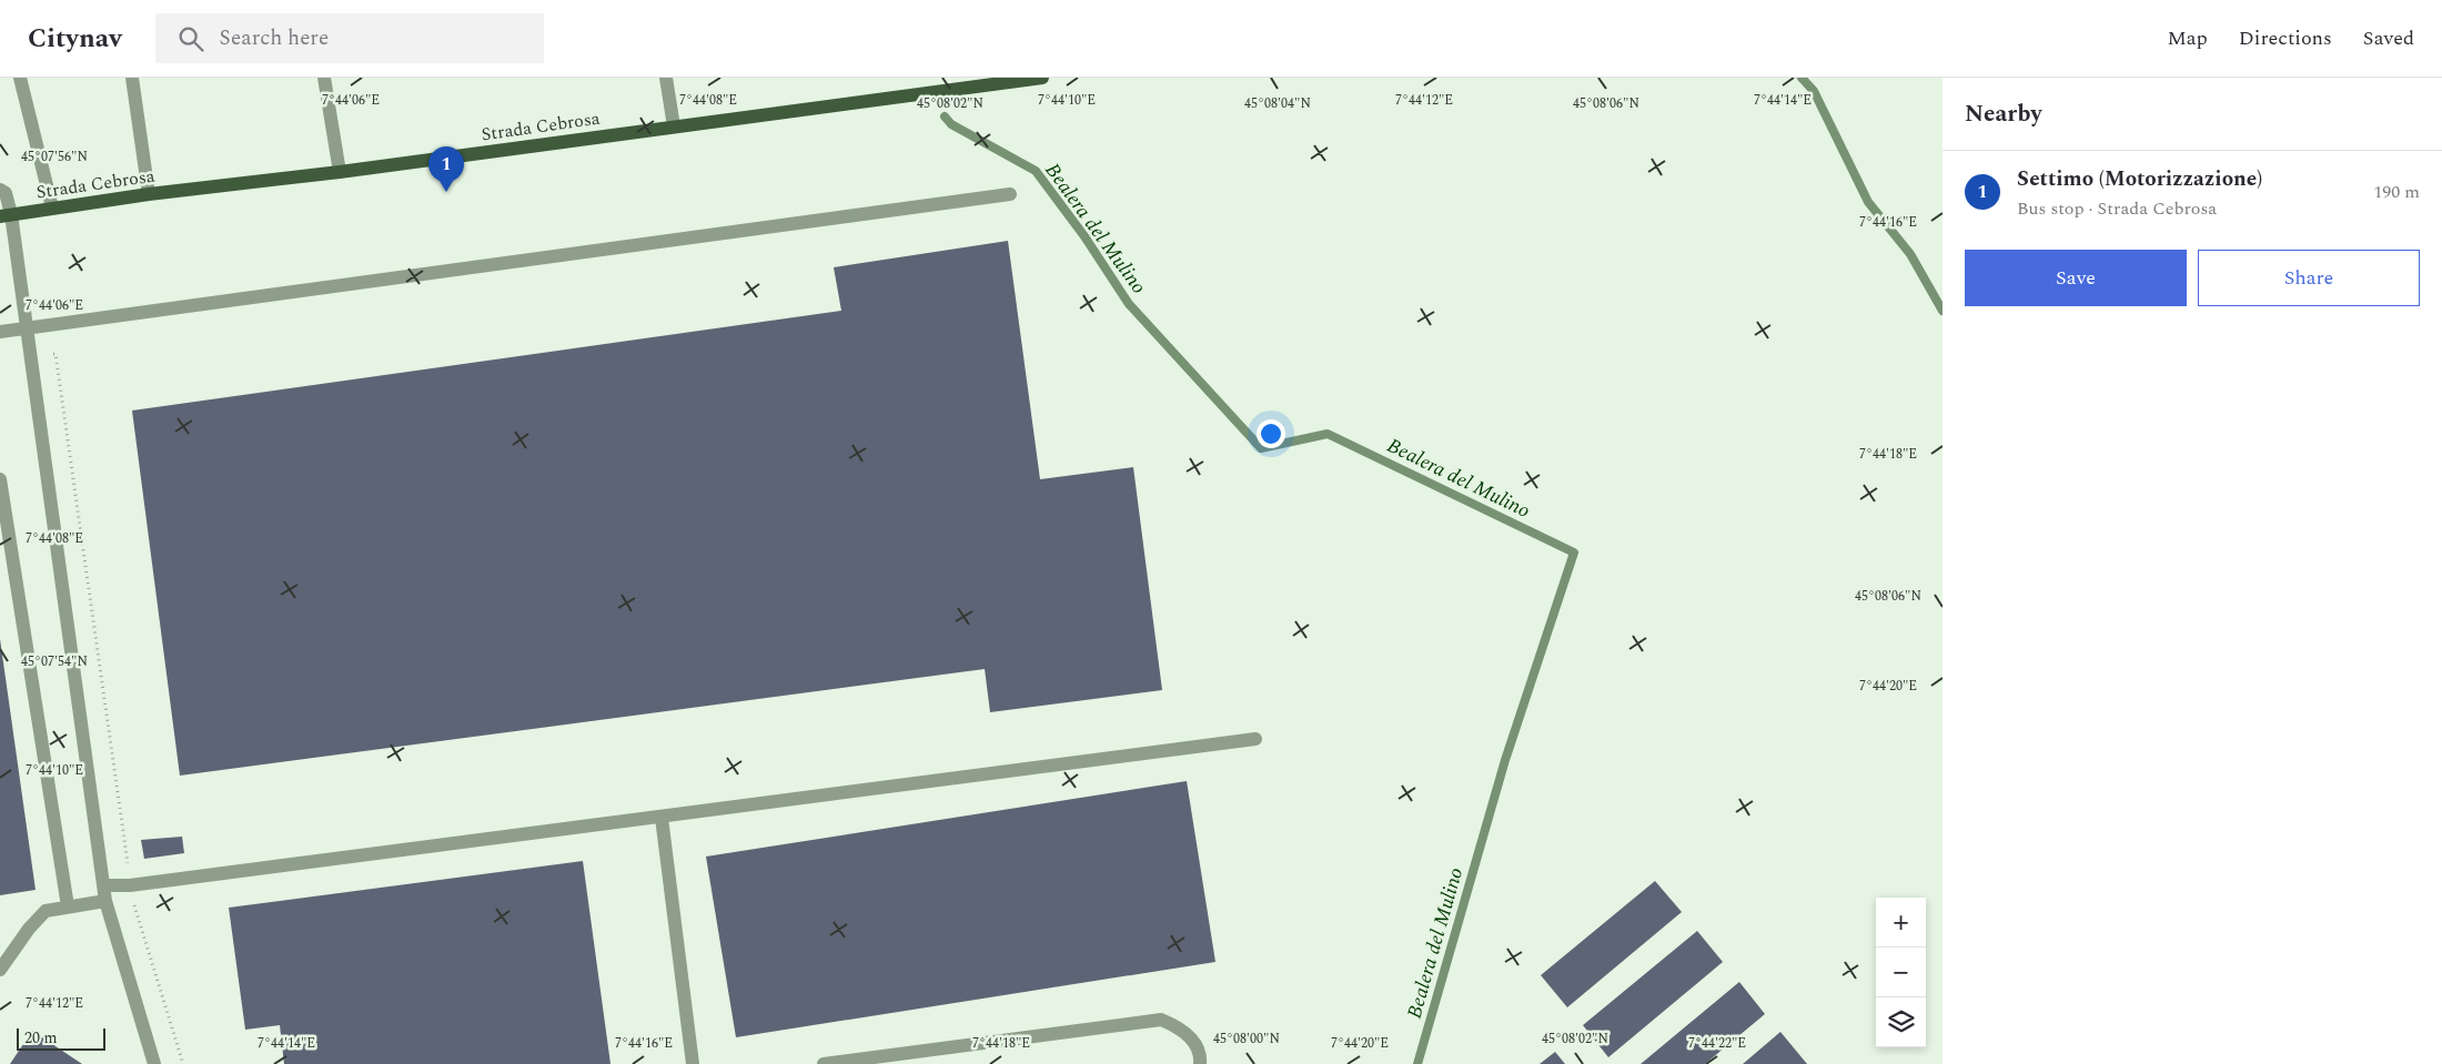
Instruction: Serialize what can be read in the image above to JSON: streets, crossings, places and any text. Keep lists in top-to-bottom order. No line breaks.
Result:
{"streets":{"main road":["Strada Cebrosa"]},"water":["Bealera del Mulino"],"scale_bar":"20 m","page":{"header":"Citynav","search":"Search here","nav":["Map","Directions","Saved"],"heading":"Nearby","pins":"1","list":[{"mark":"1","name":"Settimo (Motorizzazione)","note":"Bus stop · Strada Cebrosa","value":"190 m"}],"buttons":["Save","Share"],"map_buttons":["+","−"],"scale":"20 m"},"coordinates":["7°44'06\"E","7°44'08\"E","7°44'10\"E","7°44'12\"E","7°44'14\"E","45°08'02\"N","45°08'04\"N","45°08'06\"N","45°07'56\"N","7°44'16\"E","7°44'18\"E","45°07'54\"N","7°44'20\"E","45°08'00\"N","7°44'22\"E"]}
